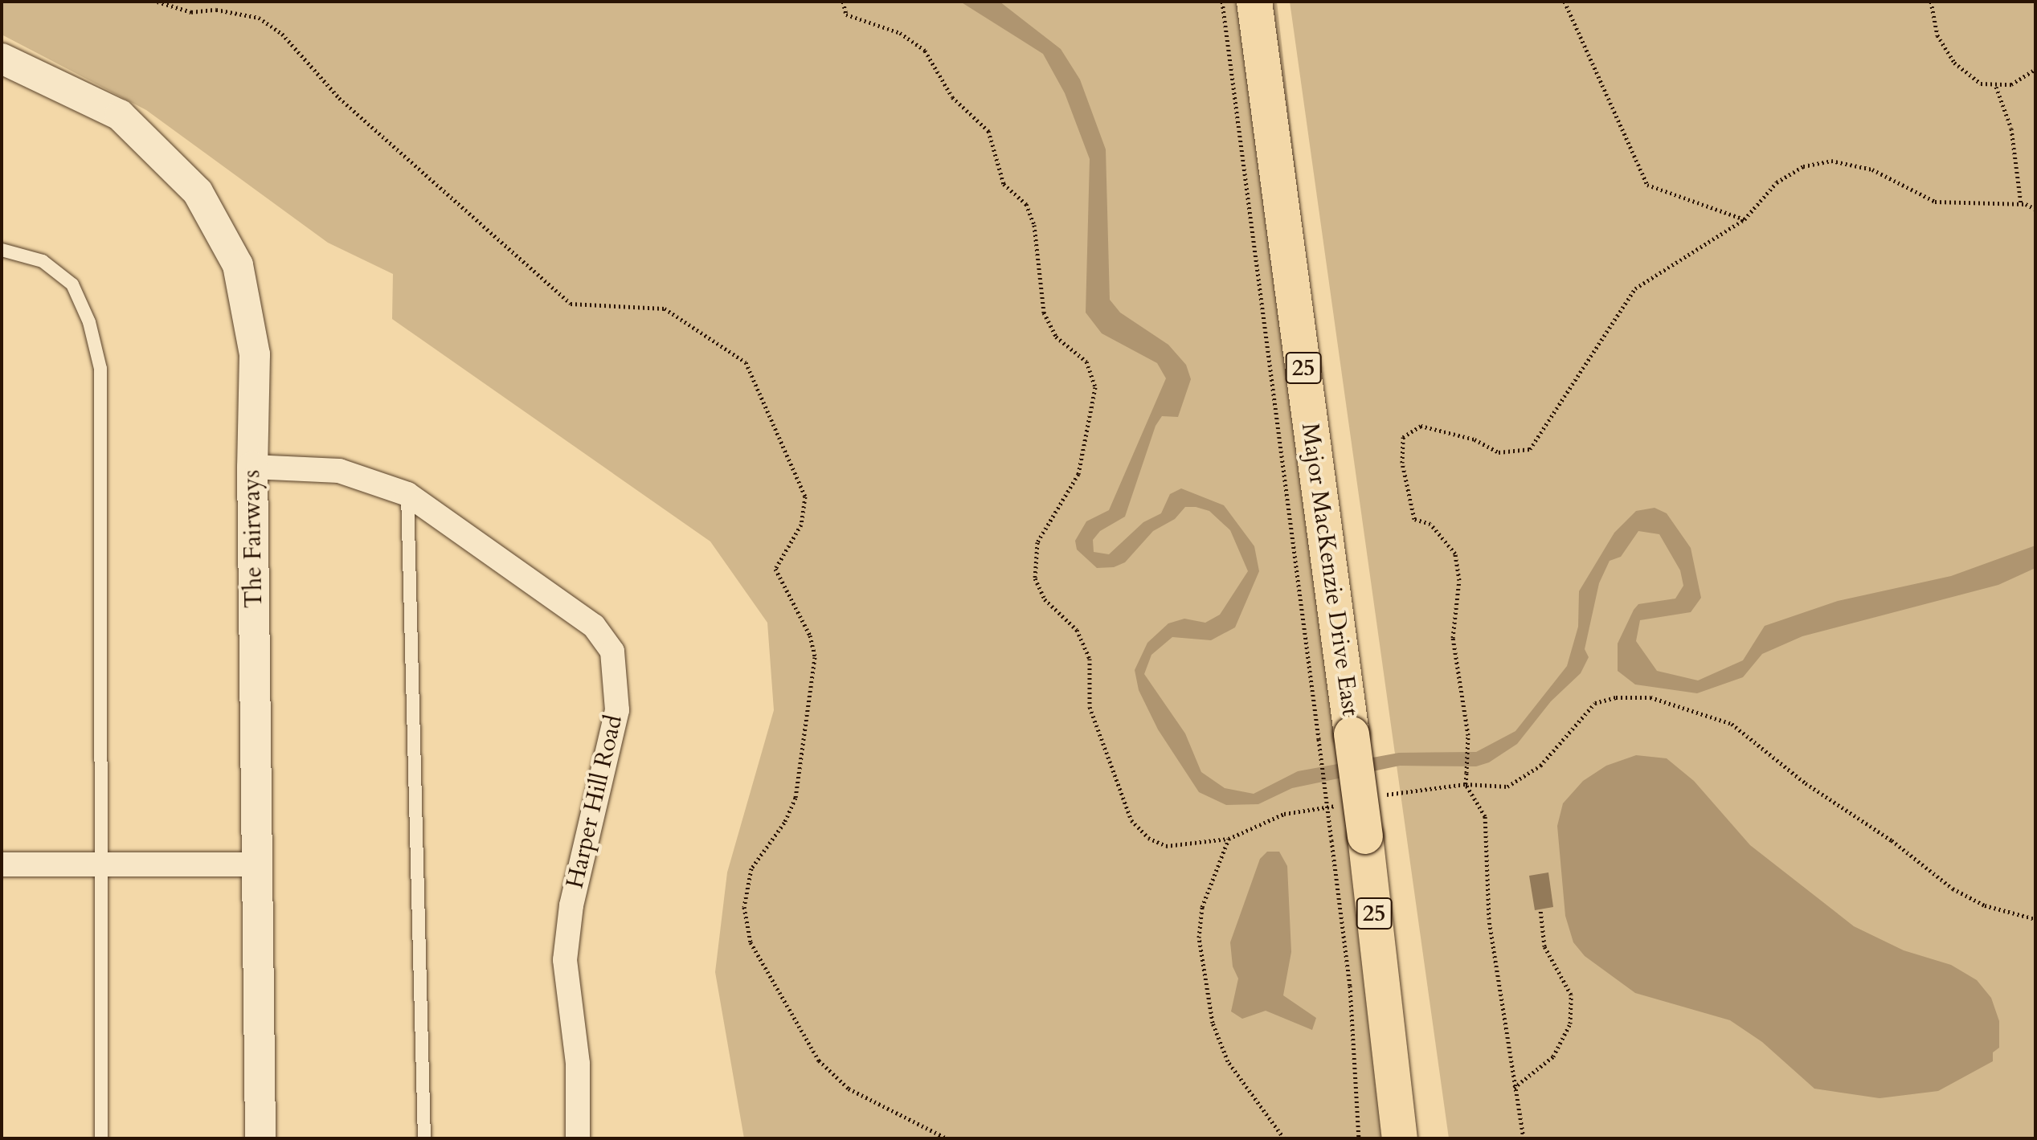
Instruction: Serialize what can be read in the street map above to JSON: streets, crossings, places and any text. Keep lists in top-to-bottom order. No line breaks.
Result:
{"streets":{"main road":["25","Major MacKenzie Drive East"],"street":["The Fairways","Harper Hill Road"]},"crossings":[["The Fairways","Harper Hill Road"]]}
